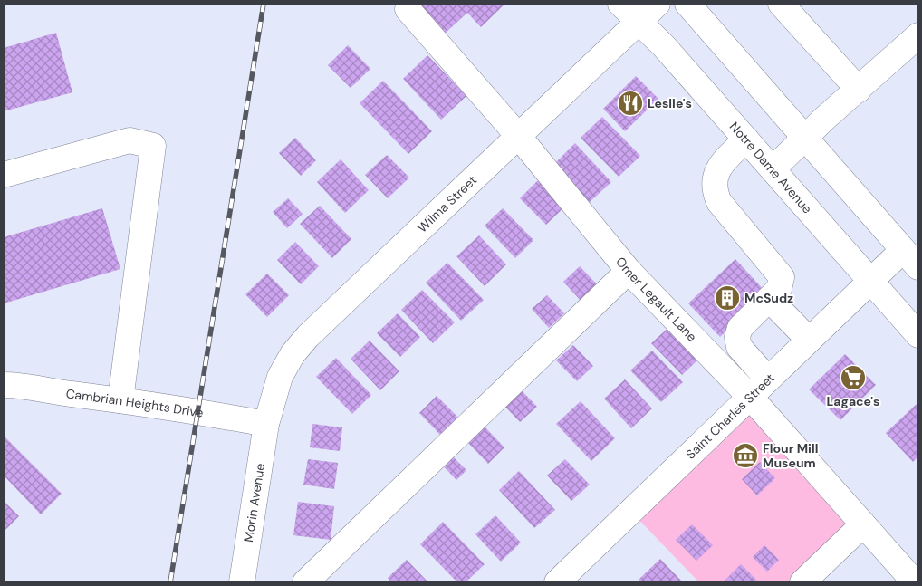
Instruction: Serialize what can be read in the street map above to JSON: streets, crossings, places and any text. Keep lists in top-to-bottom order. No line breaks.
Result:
{"streets":{"street":["Notre Dame Avenue","Wilma Street","Omer Legault Lane","Cambrian Heights Drive","Saint Charles Street","Morin Avenue"]},"crossings":[["Notre Dame Avenue","Wilma Street"],["Notre Dame Avenue","Saint Charles Street"],["Wilma Street","Omer Legault Lane"],["Wilma Street","Cambrian Heights Drive"],["Wilma Street","Morin Avenue"],["Omer Legault Lane","Saint Charles Street"],["Cambrian Heights Drive","Morin Avenue"]],"places":{"restaurant":["Leslie's"],"building":["McSudz"],"supermarket":["Lagace's"],"museum":["Flour Mill Museum"]}}
